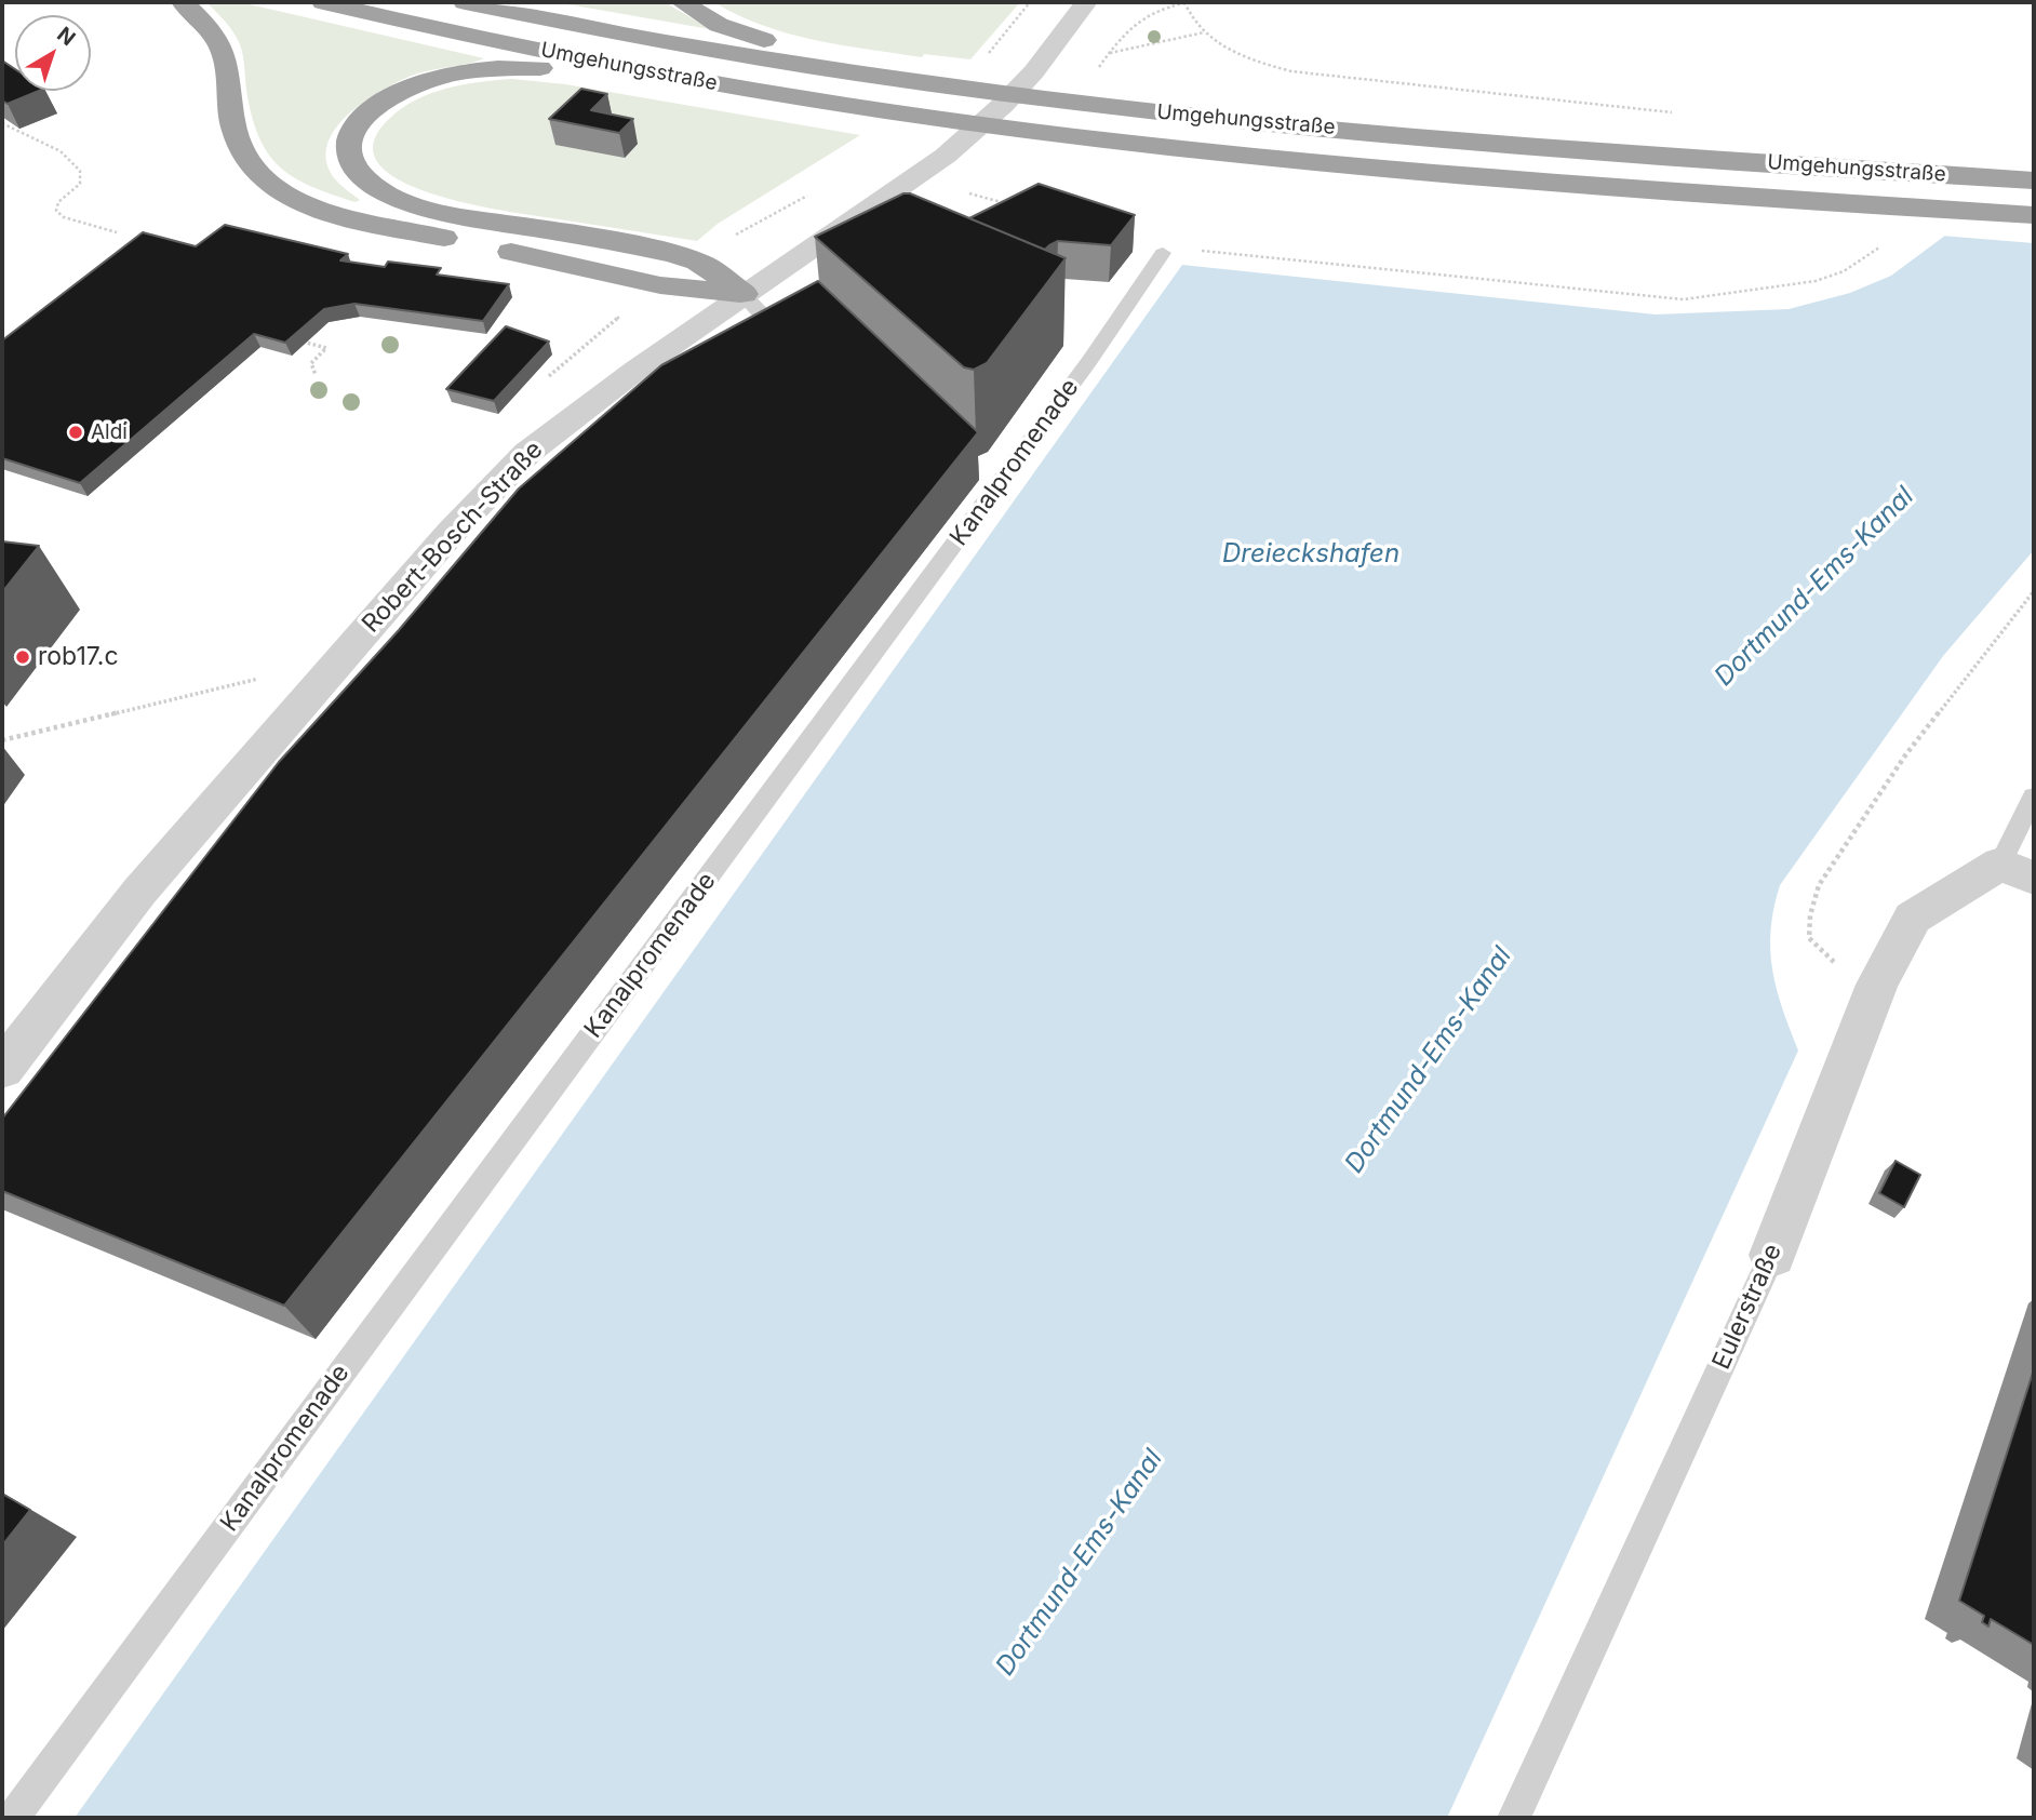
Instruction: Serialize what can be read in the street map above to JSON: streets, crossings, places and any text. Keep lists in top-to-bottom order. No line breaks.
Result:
{"streets":{"highway":["Umgehungsstraße"],"street":["Robert-Bosch-Straße","Eulerstraße"],"lane":["Kanalpromenade"]},"water":["Dreieckshafen","Dortmund-Ems-Kanal"],"places":["Aldi","rob17.c"],"north":"top right"}
